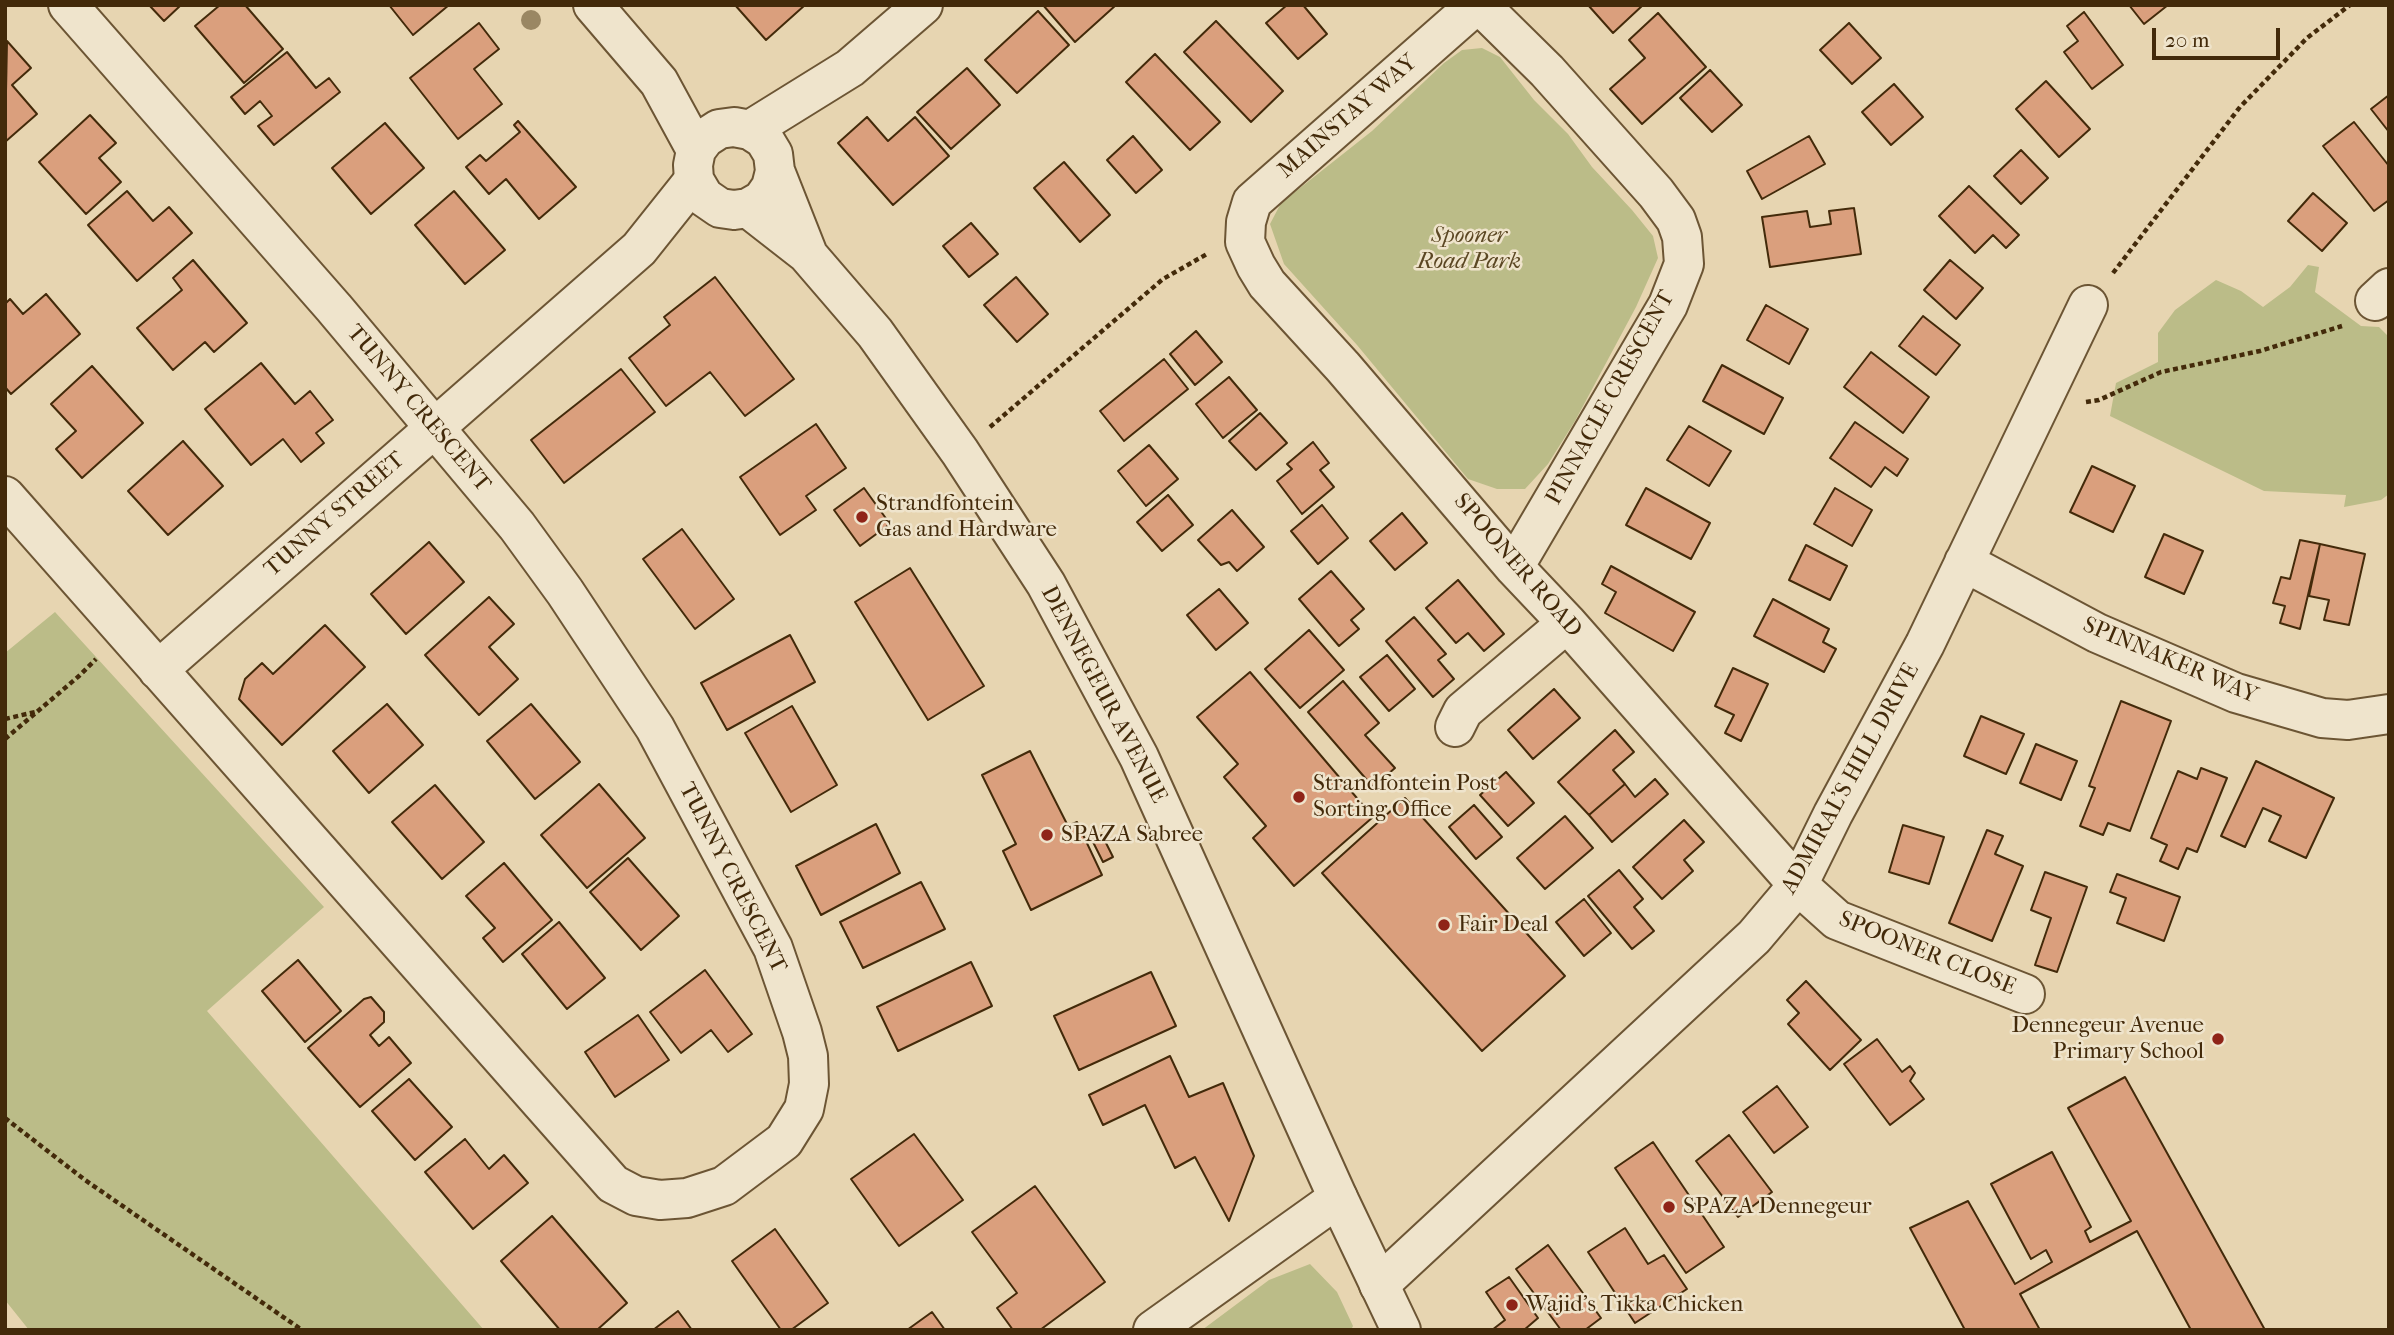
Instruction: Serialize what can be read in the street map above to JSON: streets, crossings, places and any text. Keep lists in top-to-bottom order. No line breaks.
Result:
{"streets":{"street":["MAINSTAY WAY","PINNACLE CRESCENT","TUNNY CRESCENT","TUNNY STREET","SPOONER ROAD","SPINNAKER WAY","DENNEGEUR AVENUE","ADMIRAL'S HILL DRIVE","SPOONER CLOSE"]},"crossings":[["MAINSTAY WAY","PINNACLE CRESCENT"],["MAINSTAY WAY","SPOONER ROAD"],["PINNACLE CRESCENT","SPOONER ROAD"],["TUNNY CRESCENT","TUNNY STREET"],["TUNNY STREET","DENNEGEUR AVENUE"],["SPOONER ROAD","ADMIRAL'S HILL DRIVE"],["SPOONER ROAD","SPOONER CLOSE"],["SPINNAKER WAY","ADMIRAL'S HILL DRIVE"],["DENNEGEUR AVENUE","ADMIRAL'S HILL DRIVE"],["ADMIRAL'S HILL DRIVE","SPOONER CLOSE"]],"parks":["Spooner Road Park"],"places":["Strandfontein Gas and Hardware","Strandfontein Post Sorting Office","SPAZA Sabree","Fair Deal","Dennegeur Avenue Primary School","SPAZA Dennegeur","Wajid's Tikka Chicken"],"scale_bar":"20 m"}
